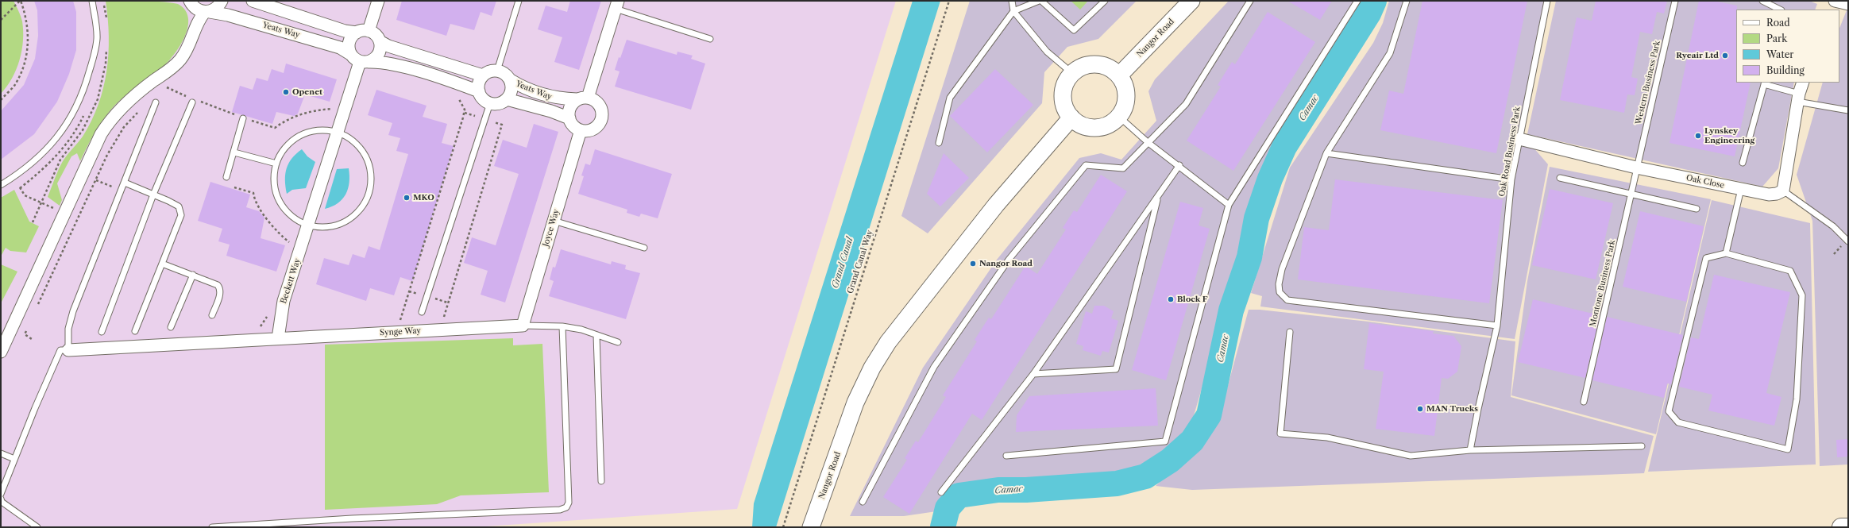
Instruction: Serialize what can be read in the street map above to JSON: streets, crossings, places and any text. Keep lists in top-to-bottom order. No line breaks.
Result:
{"streets":{"main road":["Nangor Road"],"street":["Yeats Way","Oak Close","Joyce Way","Beckett Way","Synge Way"],"lane":["Western Business Park","Oak Road Business Park","Montone Business Park"],"path":["Grand Canal Way"]},"crossings":[["Yeats Way","Joyce Way"],["Yeats Way","Beckett Way"],["Western Business Park","Oak Close"],["Western Business Park","Montone Business Park"],["Oak Road Business Park","Oak Close"],["Oak Close","Montone Business Park"],["Joyce Way","Synge Way"],["Beckett Way","Synge Way"]],"water":["Camac","Grand Canal"],"places":["Ryeair Ltd","Openet","Lynskey Engineering","MKO","Nangor Road","Block F","MAN Trucks"],"legend":["Road","Park","Water","Building"]}
